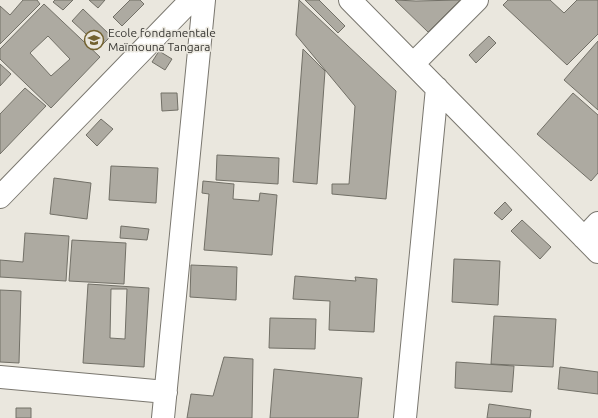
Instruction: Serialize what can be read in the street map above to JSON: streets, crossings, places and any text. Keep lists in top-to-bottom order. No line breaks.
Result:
{"places":{"school or university":["Ecole fondamentale Maïmouna Tangara"]}}
